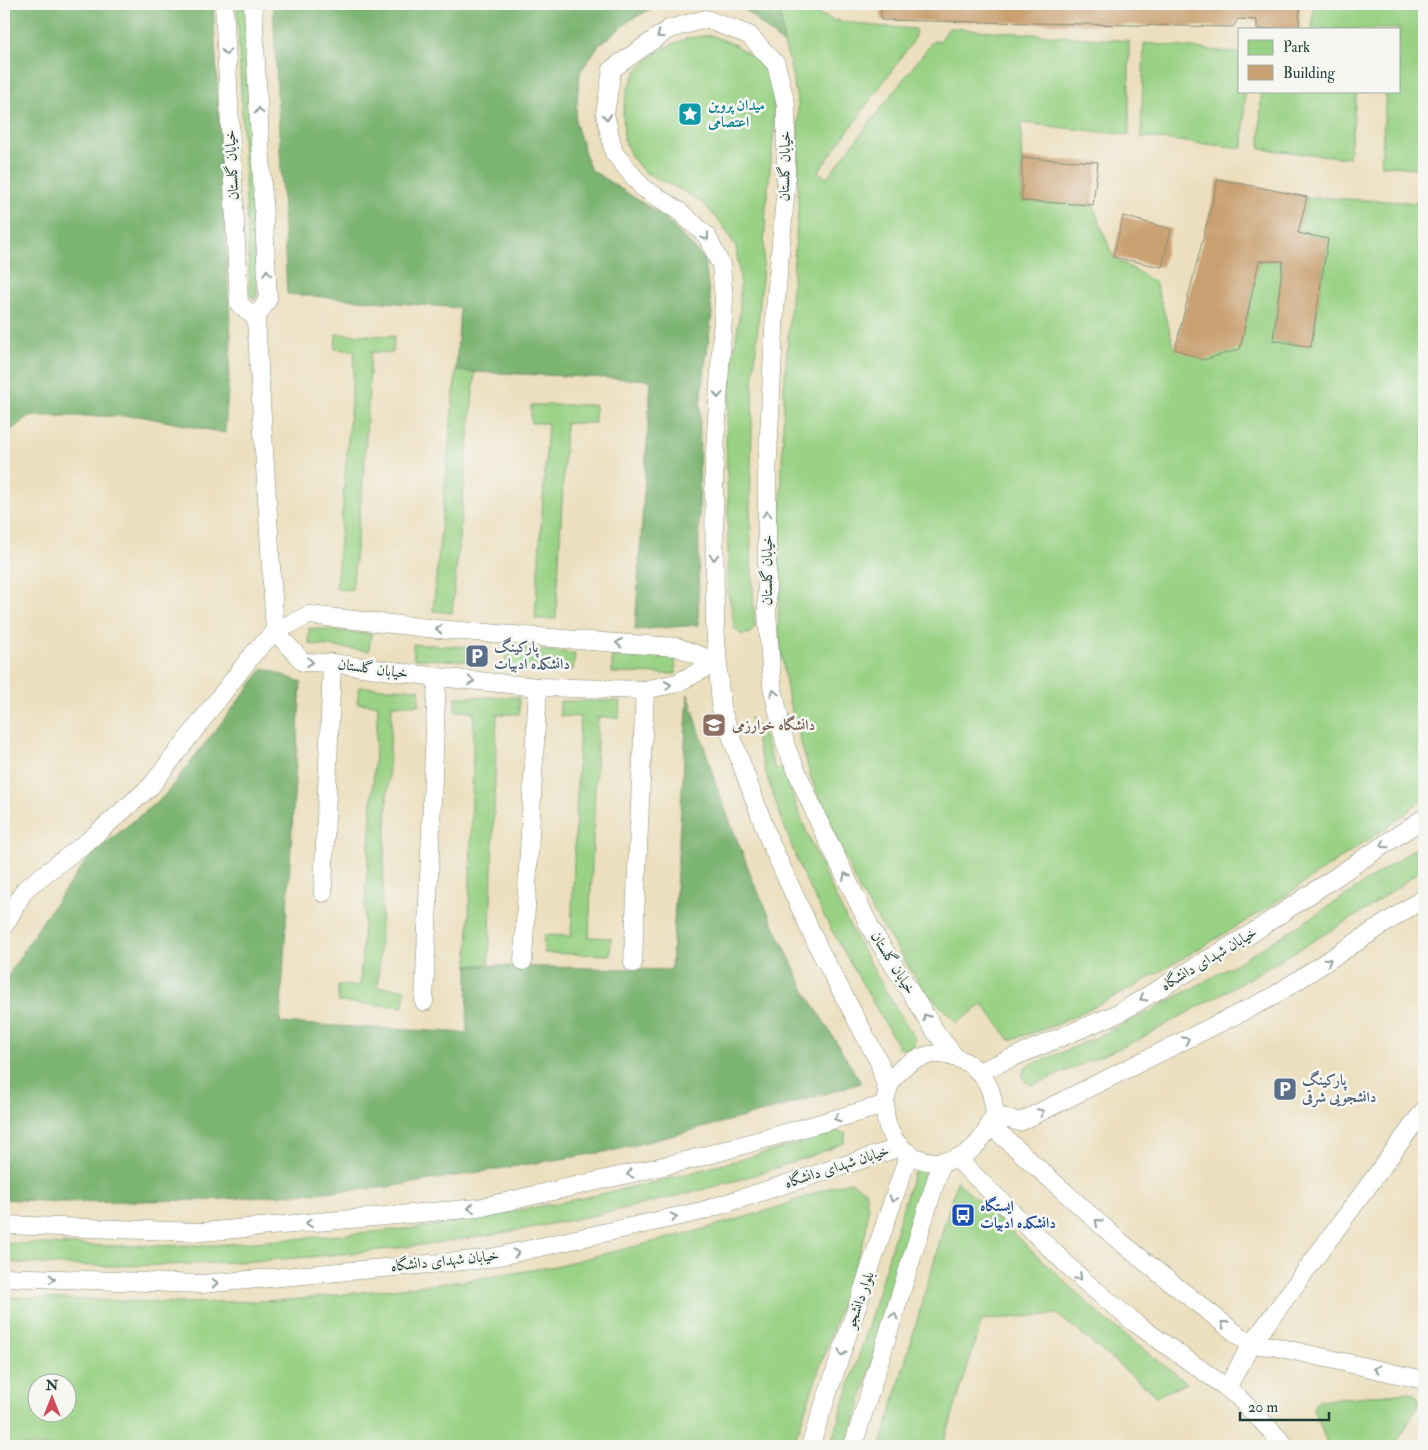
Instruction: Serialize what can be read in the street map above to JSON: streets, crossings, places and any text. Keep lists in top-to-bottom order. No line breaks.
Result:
{"streets":{"lane":["خیابان گلستان","خیابان شهدای دانشگاه","بلوار دانشجو"]},"crossings":[["خیابان گلستان","خیابان شهدای دانشگاه"],["خیابان گلستان","بلوار دانشجو"],["خیابان شهدای دانشگاه","بلوار دانشجو"]],"places":{"place":["میدان پروین اعتصامی"],"parking":["پارکینگ دانشکده ادبیات","پارکینگ دانشجویی شرقی"],"school or university":["دانشگاه خوارزمی"],"bus stop":["ایستگاه دانشکده ادبیات"]},"legend":["Park","Building"],"scale_bar":"20 m","north":"top"}
